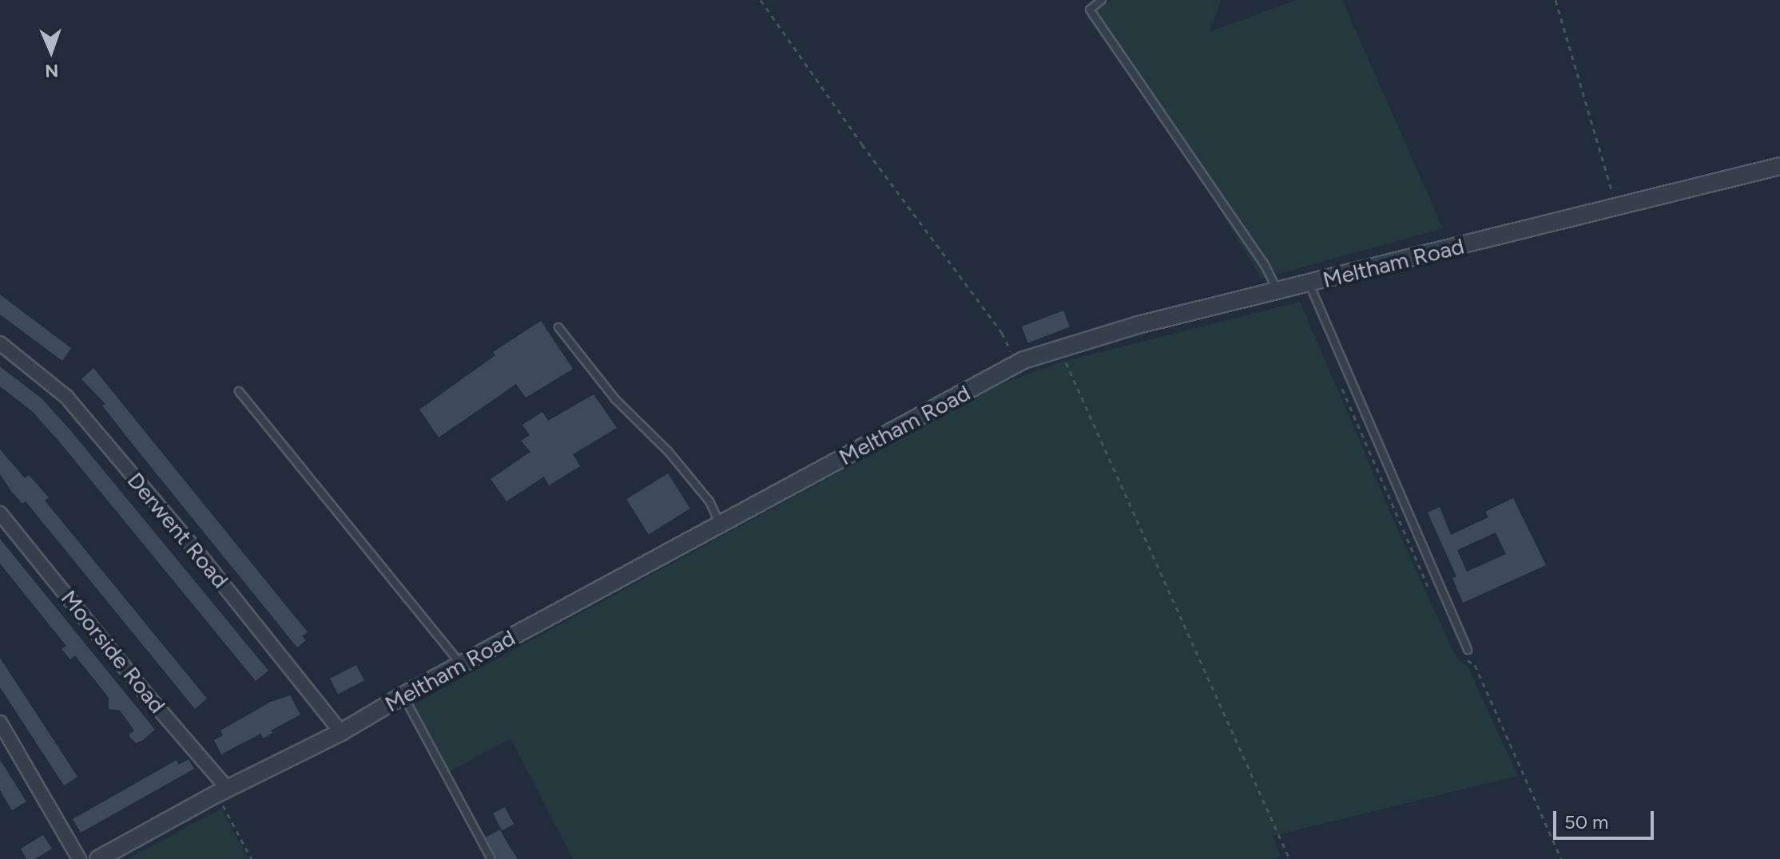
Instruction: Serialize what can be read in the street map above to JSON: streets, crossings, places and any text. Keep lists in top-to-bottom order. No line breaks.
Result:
{"streets":{"street":["Meltham Road","Derwent Road","Moorside Road"]},"crossings":[["Meltham Road","Derwent Road"],["Meltham Road","Moorside Road"]],"scale_bar":"50 m","north":"bottom"}
